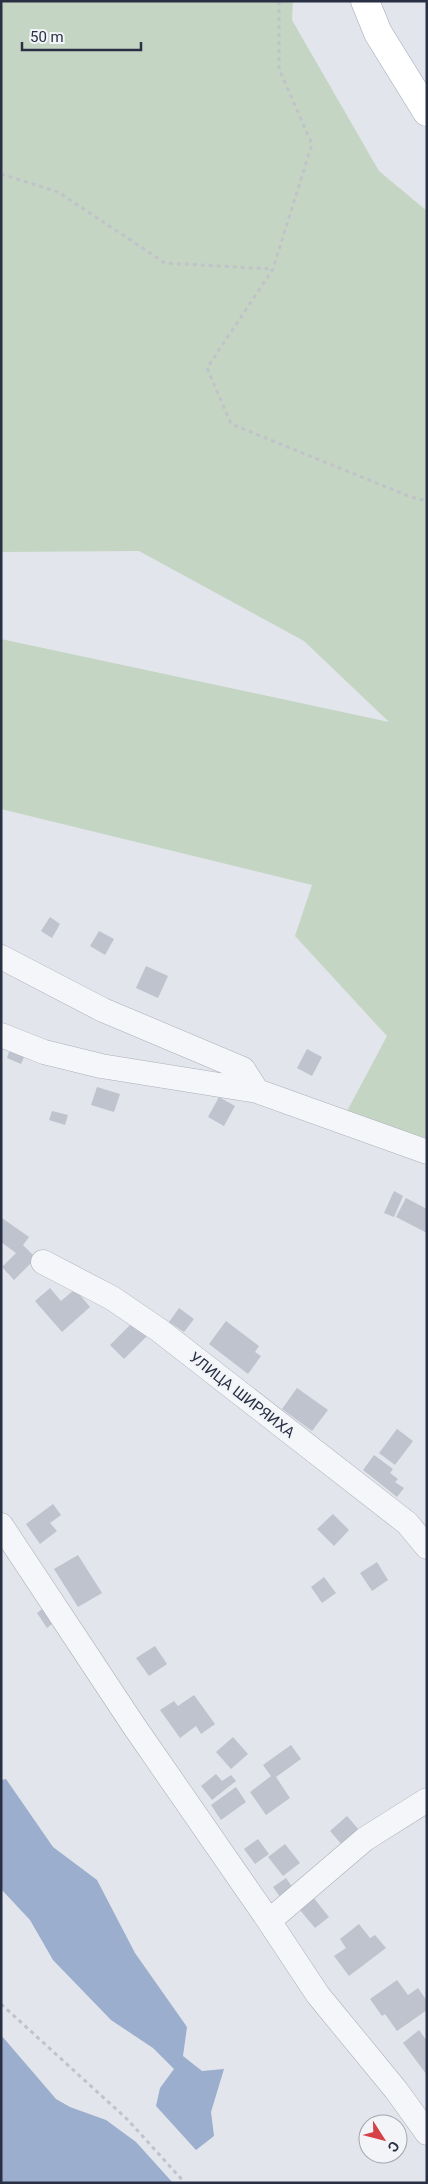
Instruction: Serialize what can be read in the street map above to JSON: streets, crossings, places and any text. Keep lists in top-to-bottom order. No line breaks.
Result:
{"streets":{"street":["УЛИЦА ШИРЯИХА"]},"scale_bar":"50 m","north":"bottom right"}
